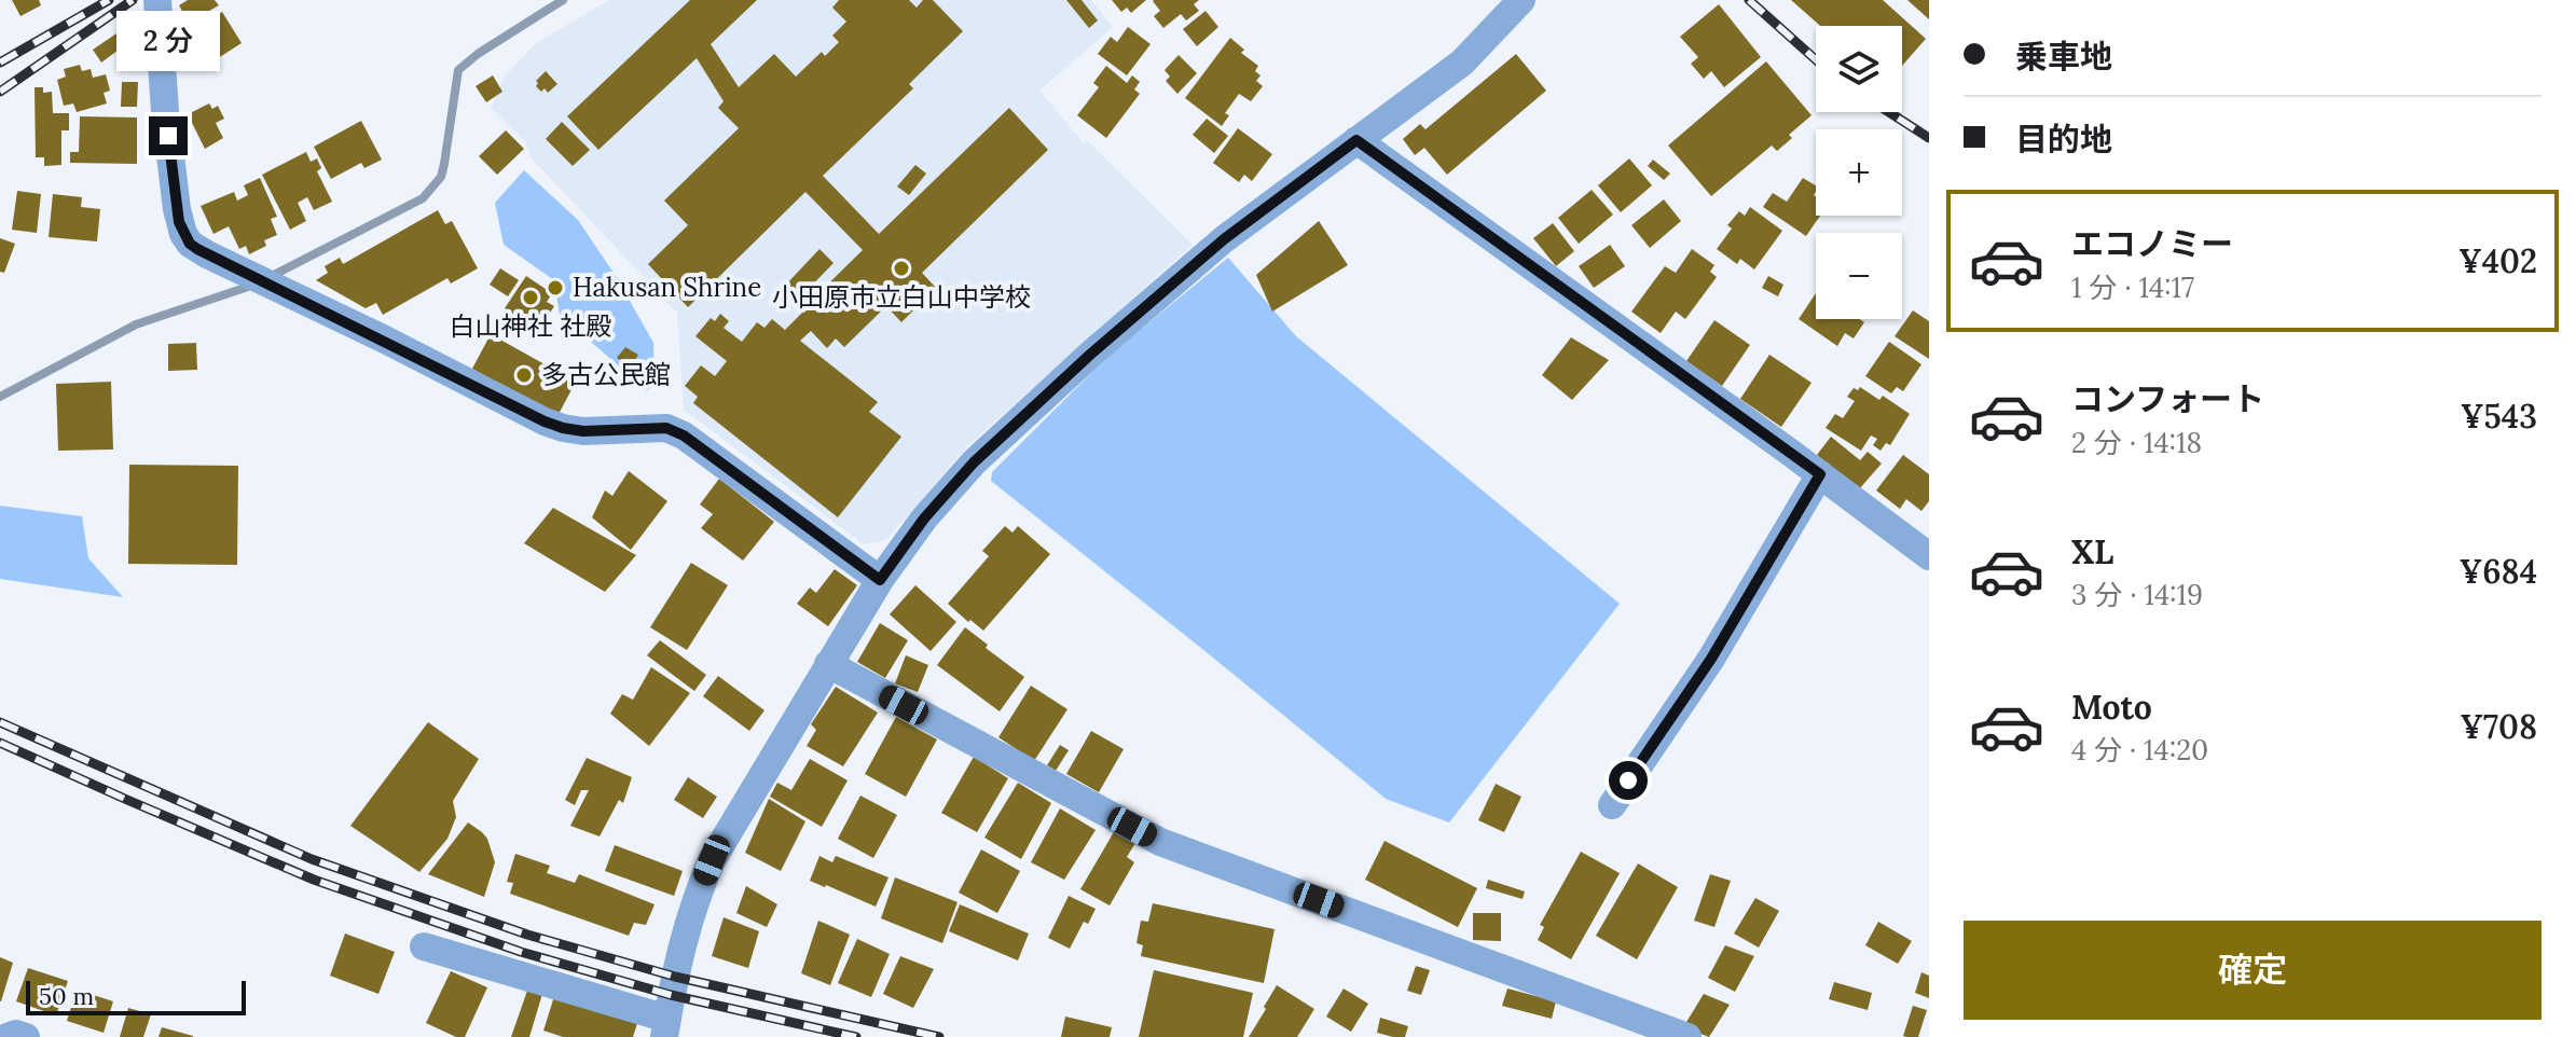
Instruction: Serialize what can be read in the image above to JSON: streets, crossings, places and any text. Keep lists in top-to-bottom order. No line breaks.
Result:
{"places":["小田原市立白山中学校","Hakusan Shrine","白山神社 社殿","多古公民館"],"scale_bar":"50 m","page":{"banner":["乗車地","目的地"],"bubble":"2 分","map_buttons":["+","−"],"list":[{"name":"エコノミー","note":"1 分 · 14:17","value":"¥402"},{"name":"コンフォート","note":"2 分 · 14:18","value":"¥543"},{"name":"XL","note":"3 分 · 14:19","value":"¥684"},{"name":"Moto","note":"4 分 · 14:20","value":"¥708"}],"buttons":"確定","scale":"50 m"}}
